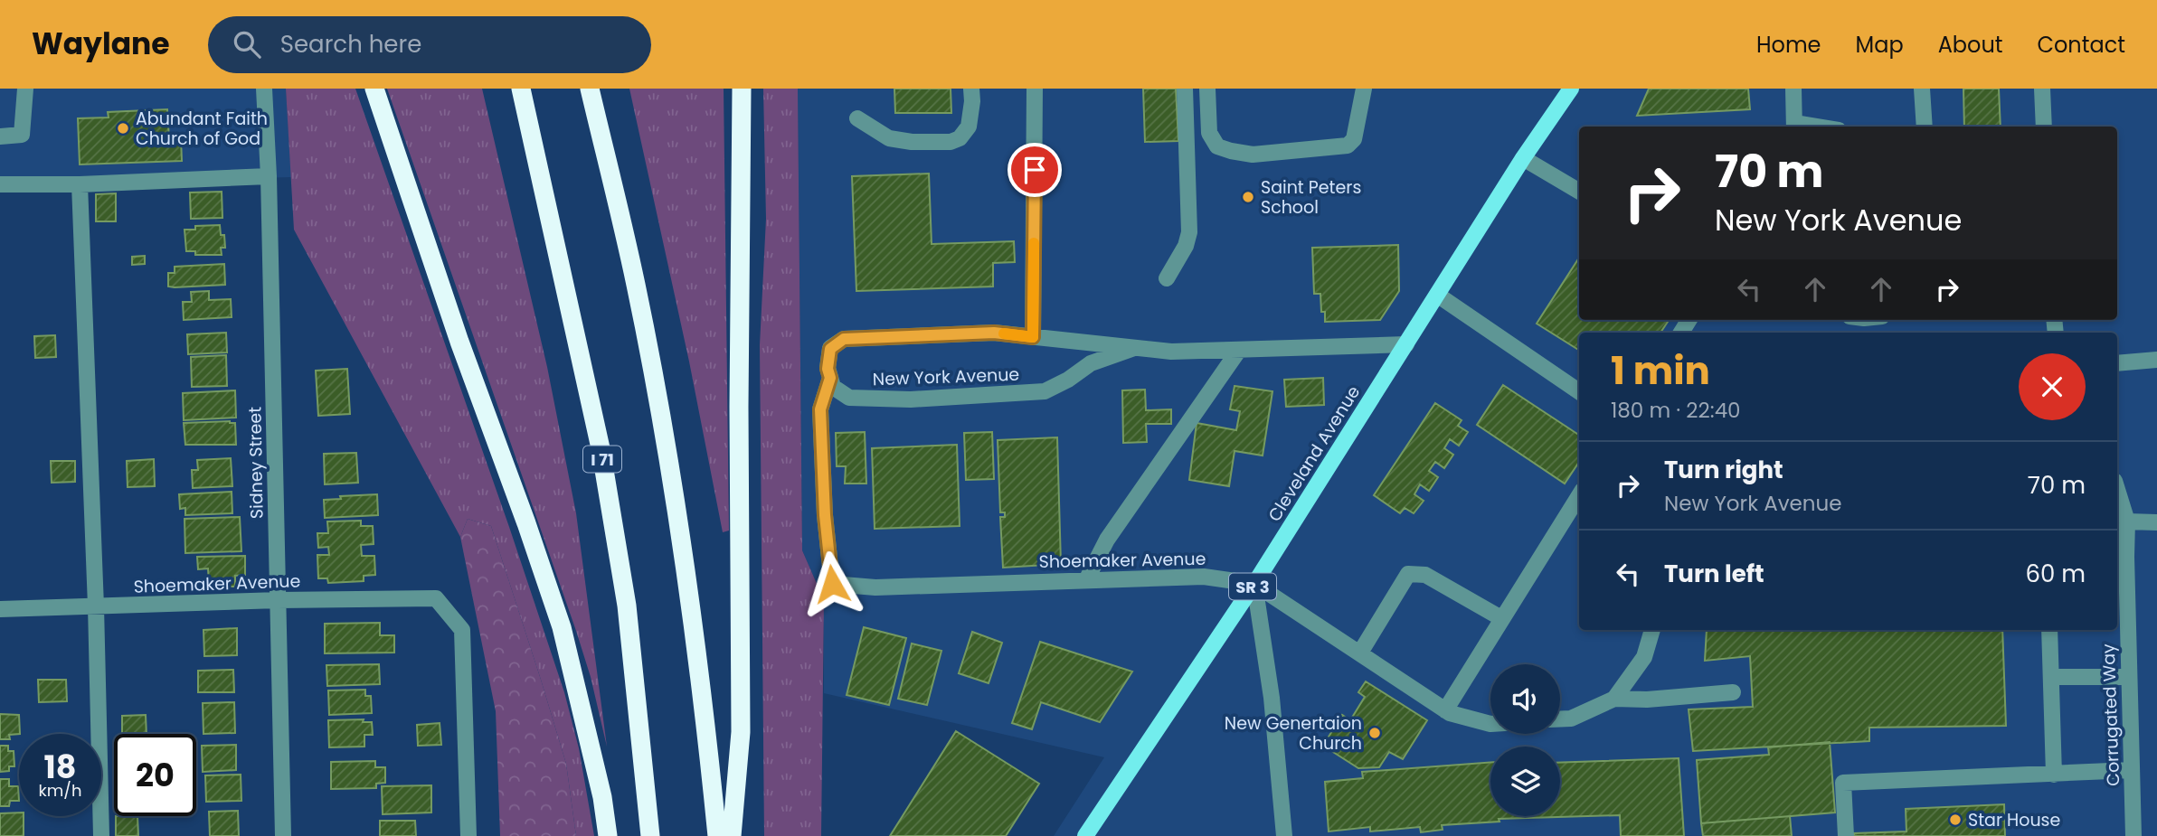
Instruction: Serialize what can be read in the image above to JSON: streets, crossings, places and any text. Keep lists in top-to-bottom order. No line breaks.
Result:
{"streets":{"highway":["I 71"],"main road":["Cleveland Avenue","SR 3"],"street":["New York Avenue","Sidney Street","Shoemaker Avenue","Corrugated Way"]},"crossings":[["New York Avenue","Cleveland Avenue"],["New York Avenue","Shoemaker Avenue"],["Cleveland Avenue","Shoemaker Avenue"],["Sidney Street","Shoemaker Avenue"]],"places":["Abundant Faith Church of God","Saint Peters School","New Genertaion Church","Star House"],"page":{"header":"Waylane","search":"Search here","nav":["Home","Map","About","Contact"],"turn":["70 m","New York Avenue"],"heading":["1 min","180 m · 22:40"],"list":[{"name":"Turn right","note":"New York Avenue","value":"70 m"},{"name":"Turn left","value":"60 m"}],"speed":"18 km/h","limit":"20"}}
